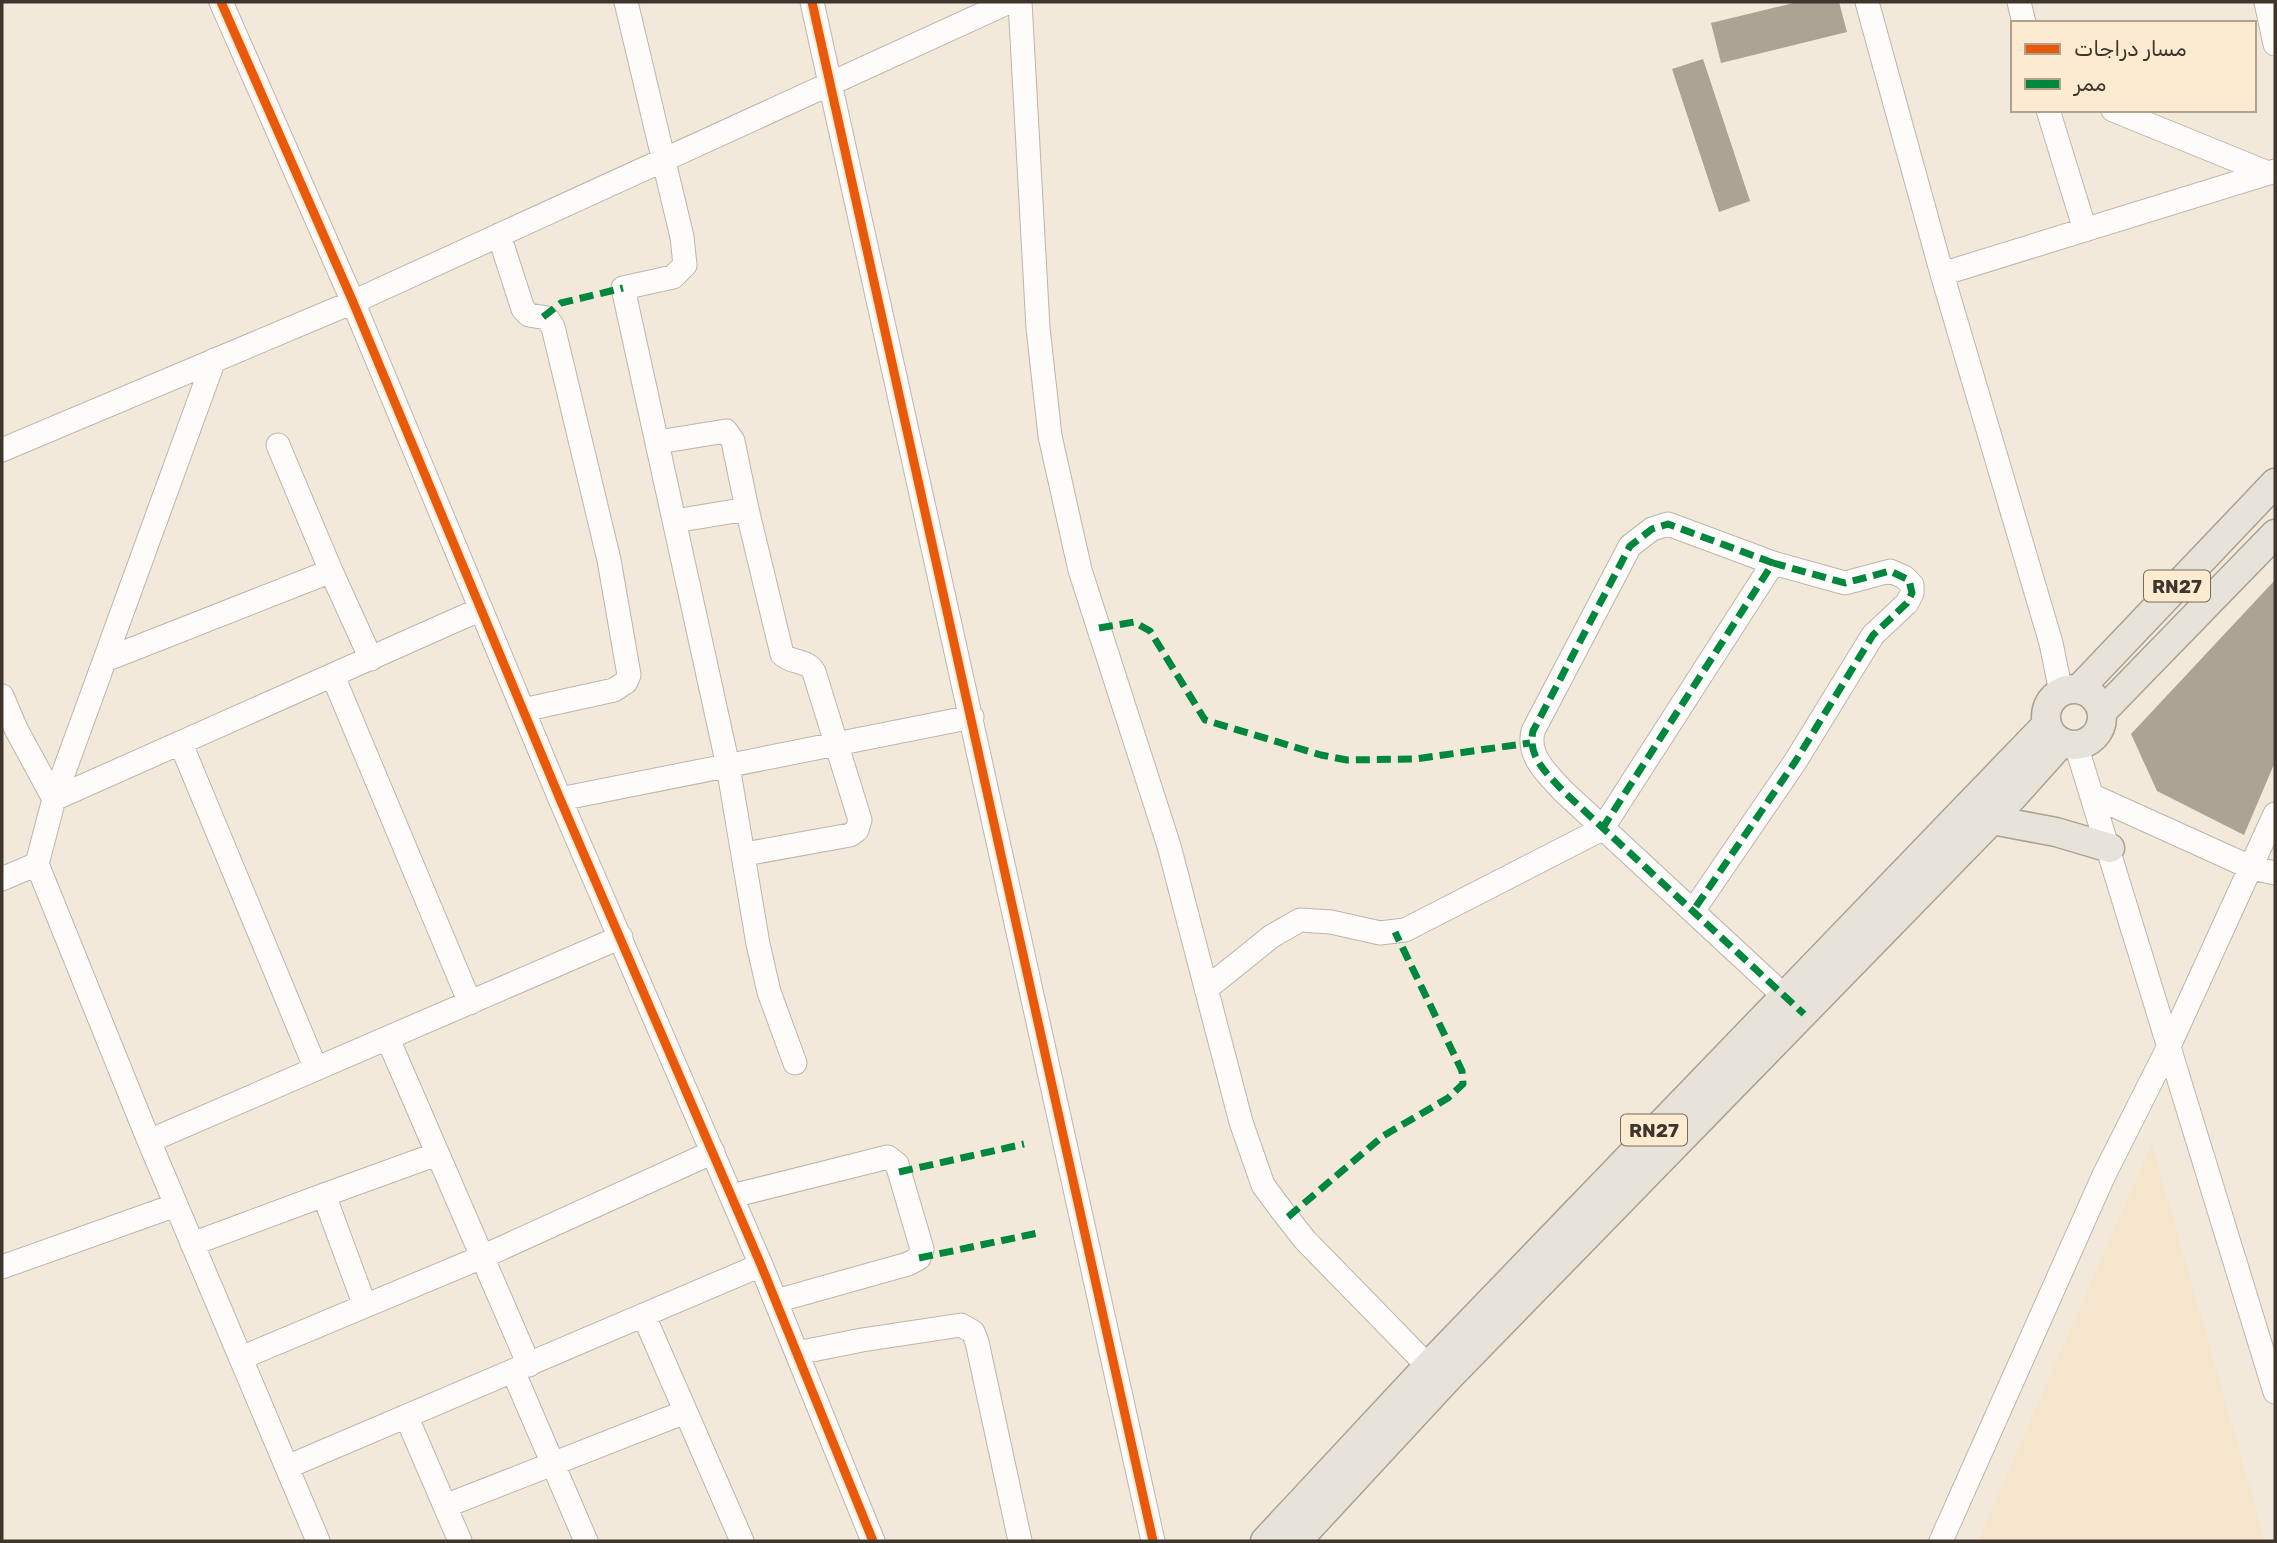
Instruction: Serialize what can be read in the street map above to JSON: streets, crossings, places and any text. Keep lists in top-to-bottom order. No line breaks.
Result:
{"streets":{"main road":["RN27"]},"legend":["مسار دراجات","ممر"]}
